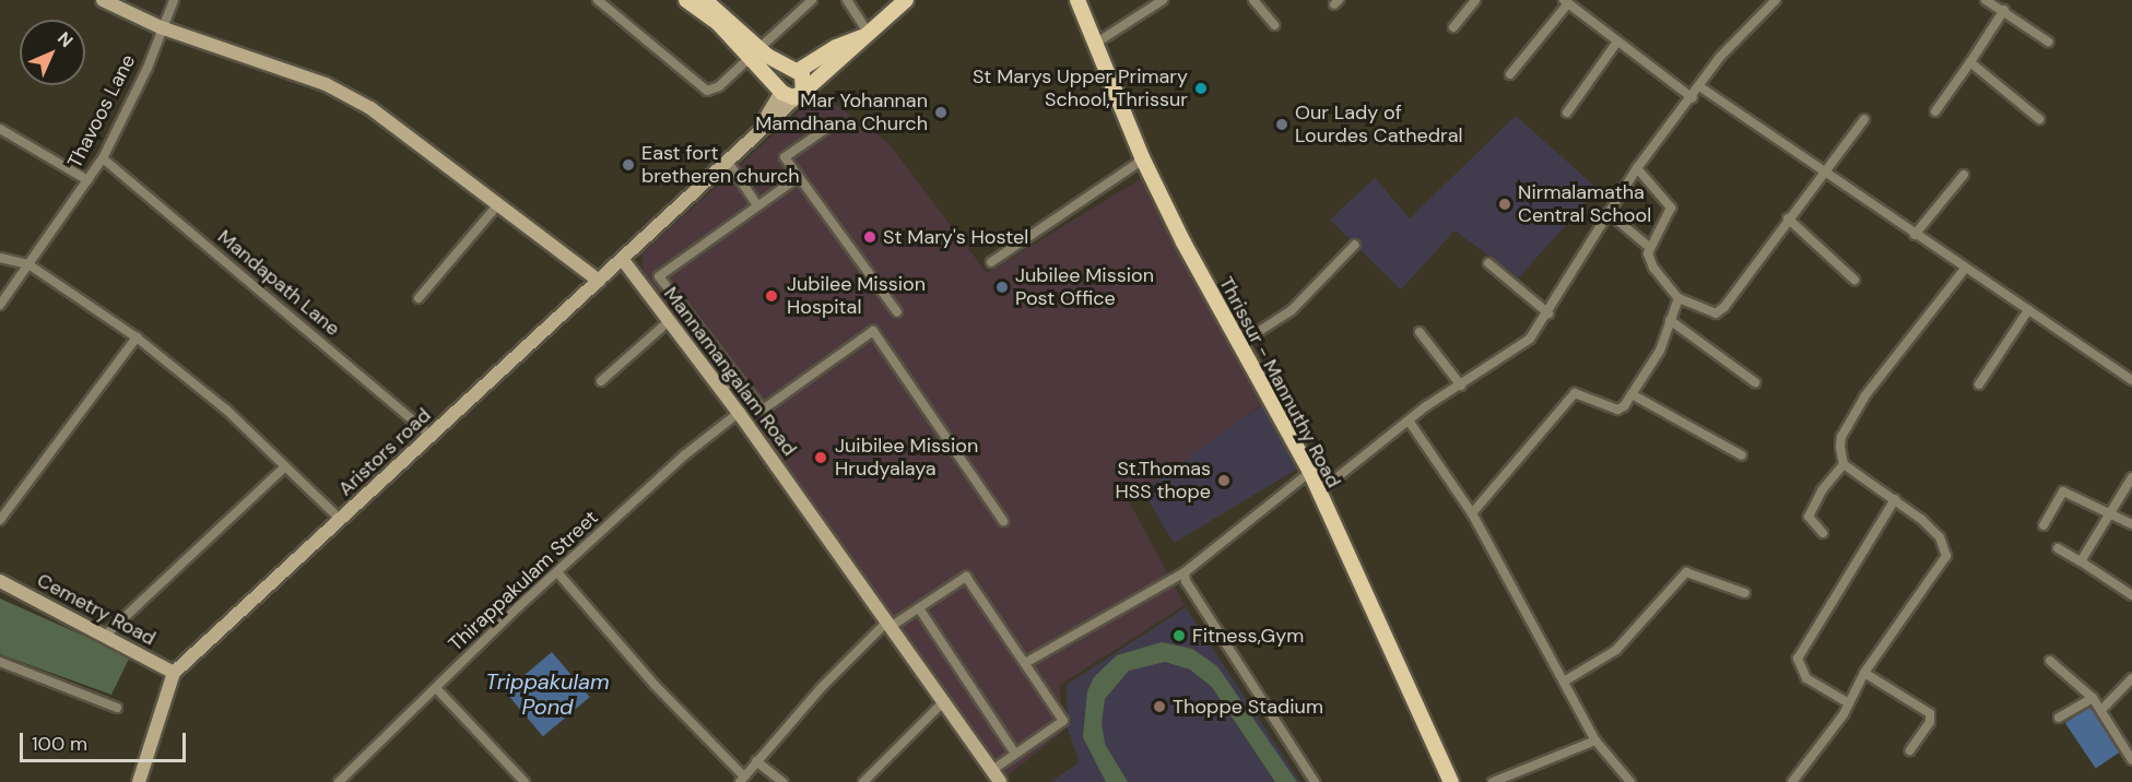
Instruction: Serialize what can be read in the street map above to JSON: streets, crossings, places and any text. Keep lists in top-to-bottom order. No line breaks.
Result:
{"streets":{"main road":["Thrissur - Mannuthy Road"],"street":["Thavoos Lane","Mandapath Lane","Mannamangalam Road","Aristors road","Thirappakulam Street","Cemetry Road"]},"crossings":[["Thavoos Lane","Mandapath Lane"],["Mandapath Lane","Aristors road"],["Mannamangalam Road","Aristors road"],["Mannamangalam Road","Thirappakulam Street"],["Aristors road","Cemetry Road"]],"water":["Trippakulam Pond"],"places":["St Marys Upper Primary School, Thrissur","Mar Yohannan Mamdhana Church","Our Lady of Lourdes Cathedral","East fort bretheren church","Nirmalamatha Central School","St Mary's Hostel","Jubilee Mission Post Office","Jubilee Mission Hospital","Juibilee Mission Hrudyalaya","St.Thomas HSS thope","Fitness,Gym","Thoppe Stadium"],"scale_bar":"100 m","north":"top right"}
